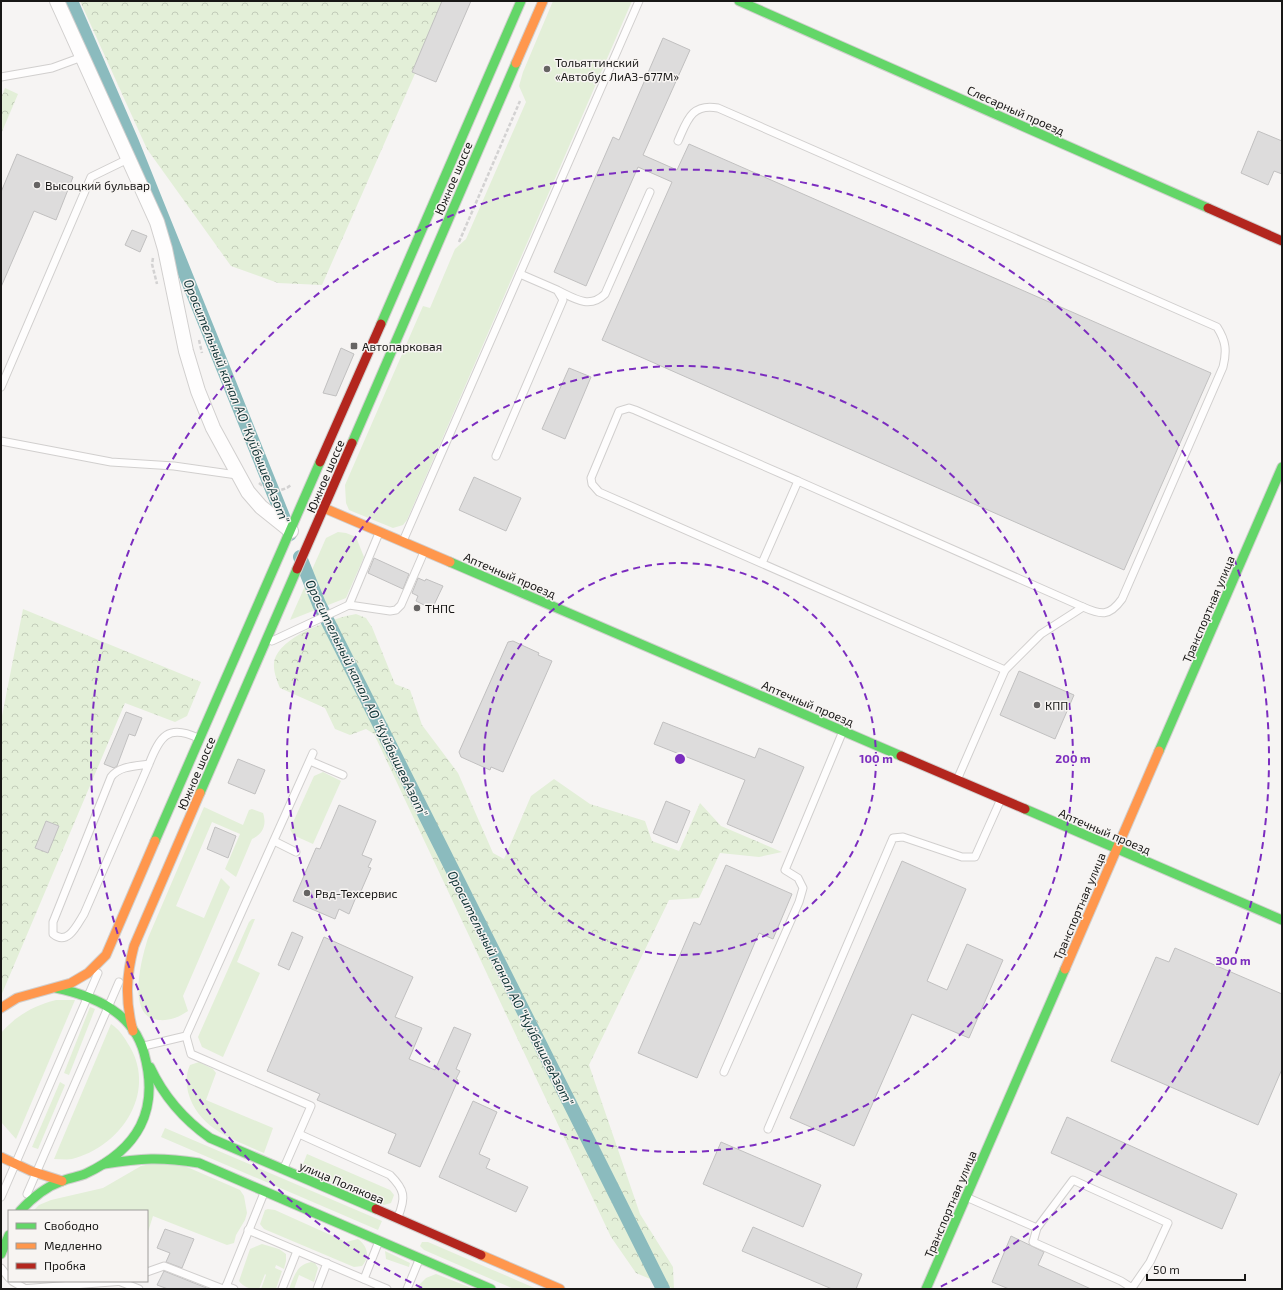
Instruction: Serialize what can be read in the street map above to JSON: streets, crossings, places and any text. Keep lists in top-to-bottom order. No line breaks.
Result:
{"streets":{"main road":["Слесарный проезд","Южное шоссе","Аптечный проезд","Транспортная улица","улица Полякова"]},"crossings":[["Южное шоссе","Аптечный проезд"],["Южное шоссе","улица Полякова"],["Аптечный проезд","Транспортная улица"]],"water":["Оросительный канал АО \"КуйбышевАзот\""],"places":{"other":["Тольяттинский «Автобус ЛиАЗ-677М»","Высоцкий бульвар","ТНПС","КПП","Рвд-Техсервис"],"transit":["Автопарковая"]},"legend":["Свободно","Медленно","Пробка"],"scale_bar":"50 m","rings":["100 m","200 m","300 m"]}
